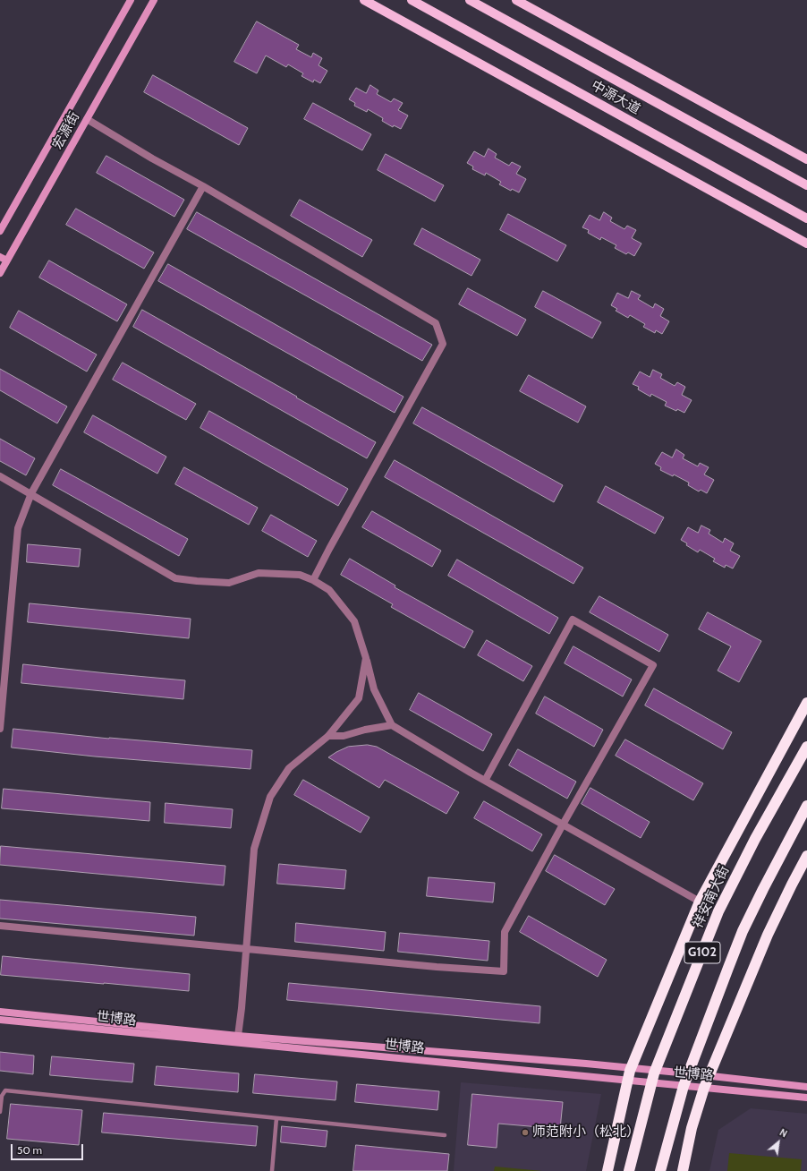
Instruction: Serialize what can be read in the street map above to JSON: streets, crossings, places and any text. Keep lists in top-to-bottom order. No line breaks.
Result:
{"streets":{"highway":["祥安南大街","G102"],"main road":["中源大道","宏源街","世博路"]},"crossings":[["祥安南大街","世博路"],["G102","世博路"]],"places":["师范附小（松北）"],"scale_bar":"50 m","north":"top right"}
